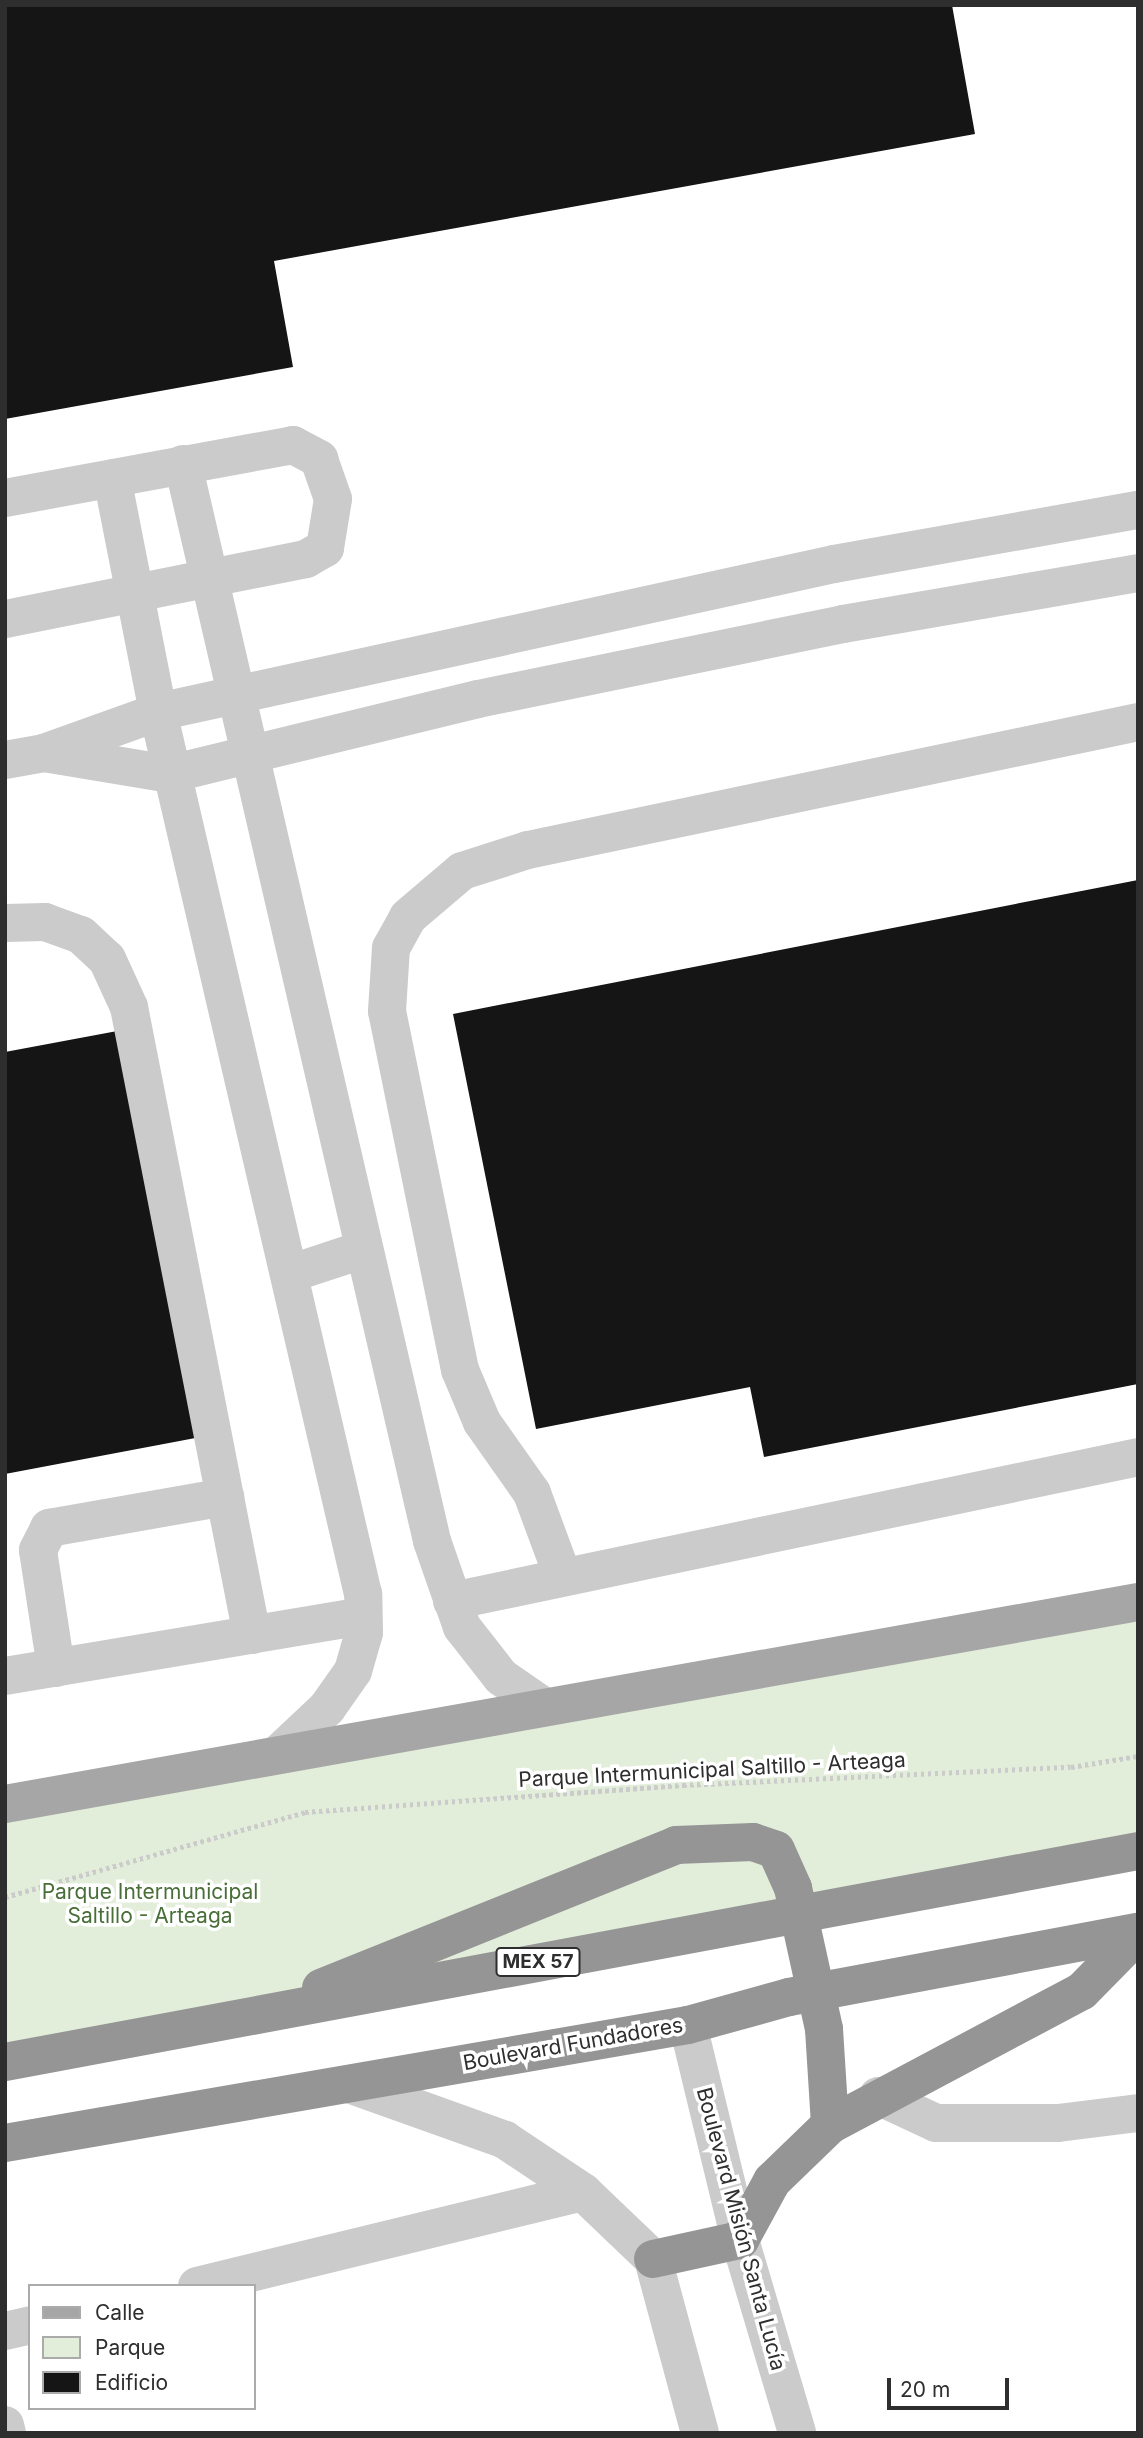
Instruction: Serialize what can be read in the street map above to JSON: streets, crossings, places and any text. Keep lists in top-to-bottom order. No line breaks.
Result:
{"streets":{"highway":["MEX 57","Boulevard Fundadores"],"street":["Boulevard Misión Santa Lucía"],"path":["Parque Intermunicipal Saltillo - Arteaga"]},"crossings":[["Boulevard Fundadores","Boulevard Misión Santa Lucía"]],"parks":["Parque Intermunicipal Saltillo - Arteaga"],"legend":["Calle","Parque","Edificio"],"scale_bar":"20 m"}
